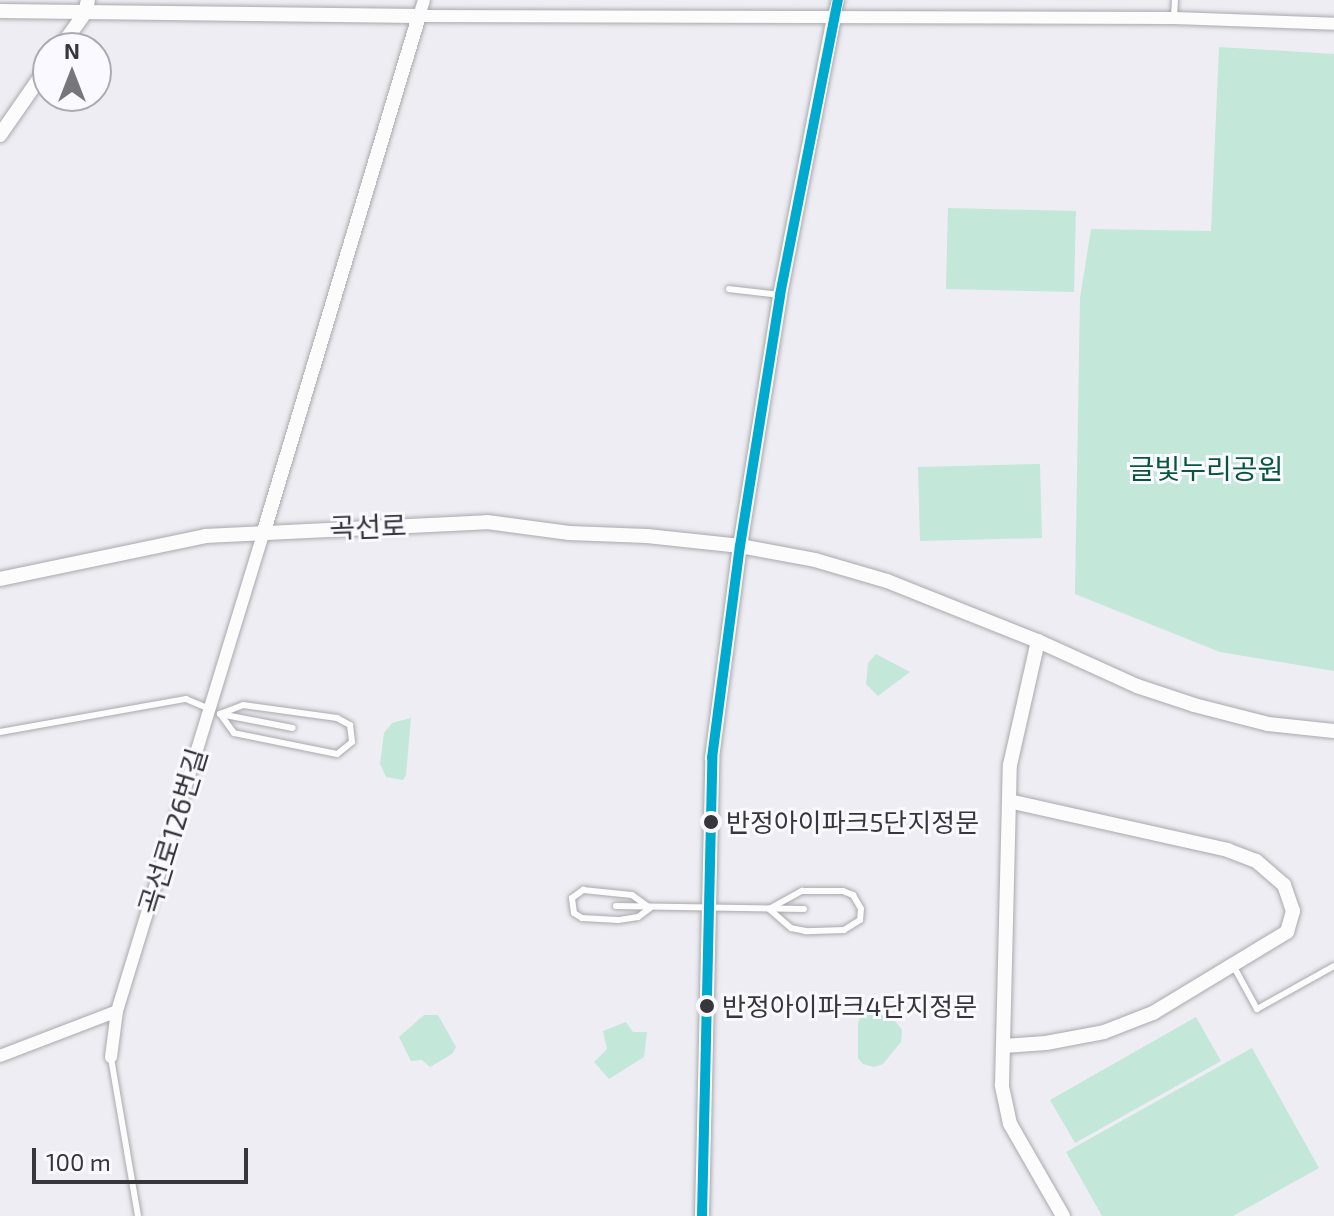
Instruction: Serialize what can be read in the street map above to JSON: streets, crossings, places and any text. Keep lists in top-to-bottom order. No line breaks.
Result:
{"streets":{"street":["곡선로","곡선로126번길"]},"crossings":[["곡선로","곡선로126번길"]],"parks":["글빛누리공원"],"places":["반정아이파크5단지정문","반정아이파크4단지정문"],"scale_bar":"100 m","north":"top"}
